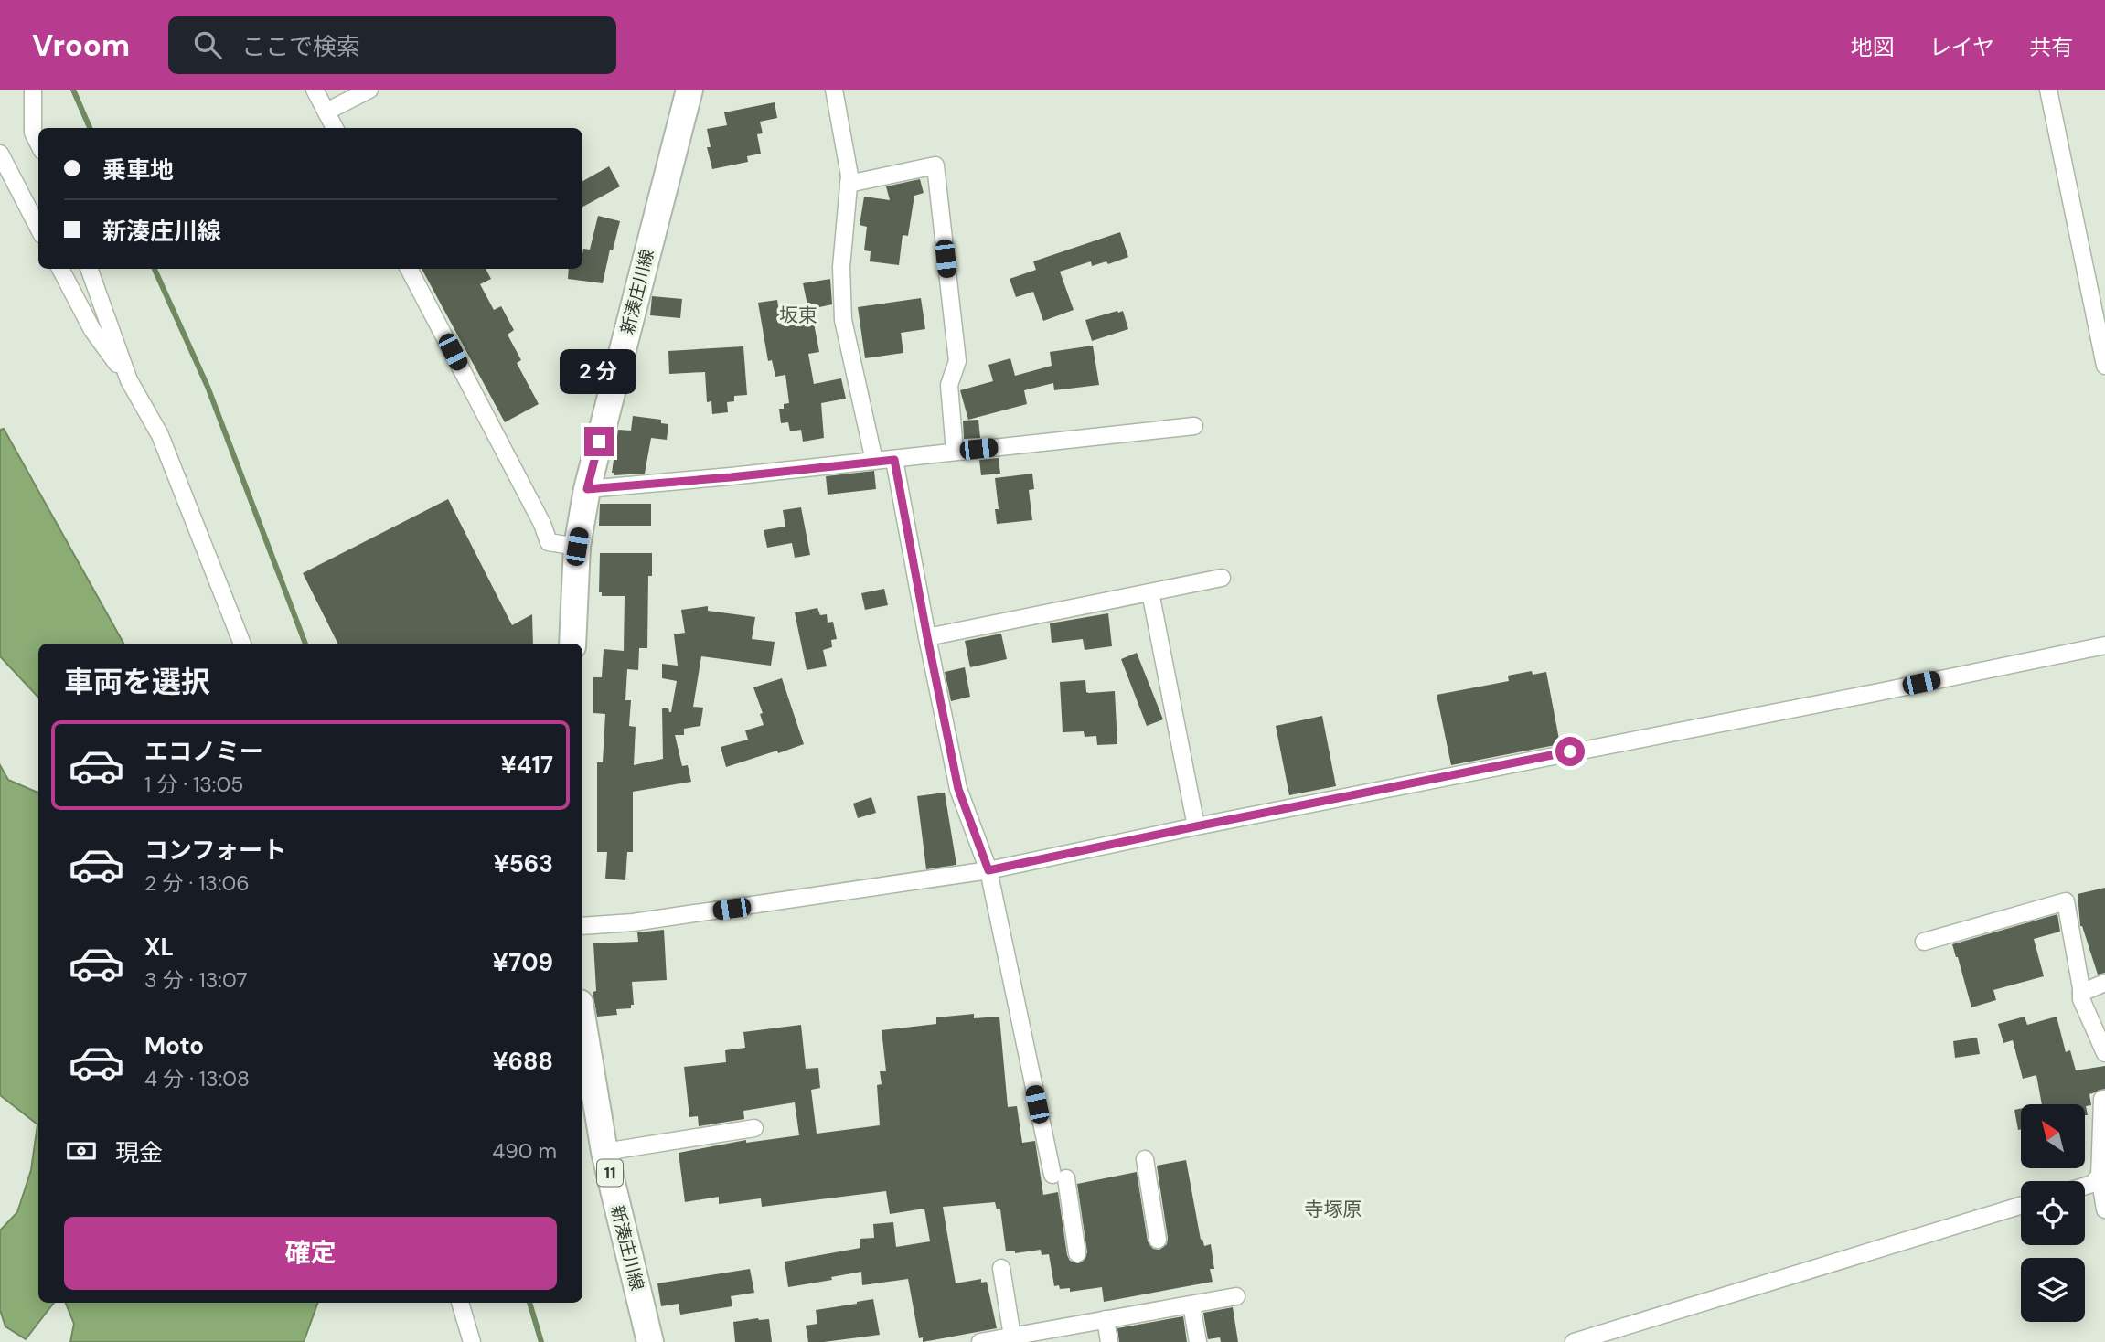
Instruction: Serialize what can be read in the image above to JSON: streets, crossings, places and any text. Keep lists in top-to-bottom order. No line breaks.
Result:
{"streets":{"main road":["新湊庄川線","11"]},"districts":["坂東","寺塚原"],"north":"top left","page":{"header":"Vroom","search":"ここで検索","nav":["地図","レイヤ","共有"],"banner":["乗車地","新湊庄川線"],"bubble":"2 分","heading":"車両を選択","list":[{"name":"エコノミー","note":"1 分 · 13:05","value":"¥417"},{"name":"コンフォート","note":"2 分 · 13:06","value":"¥563"},{"name":"XL","note":"3 分 · 13:07","value":"¥709"},{"name":"Moto","note":"4 分 · 13:08","value":"¥688"}],"pay":["現金","490 m"],"buttons":"確定"}}
